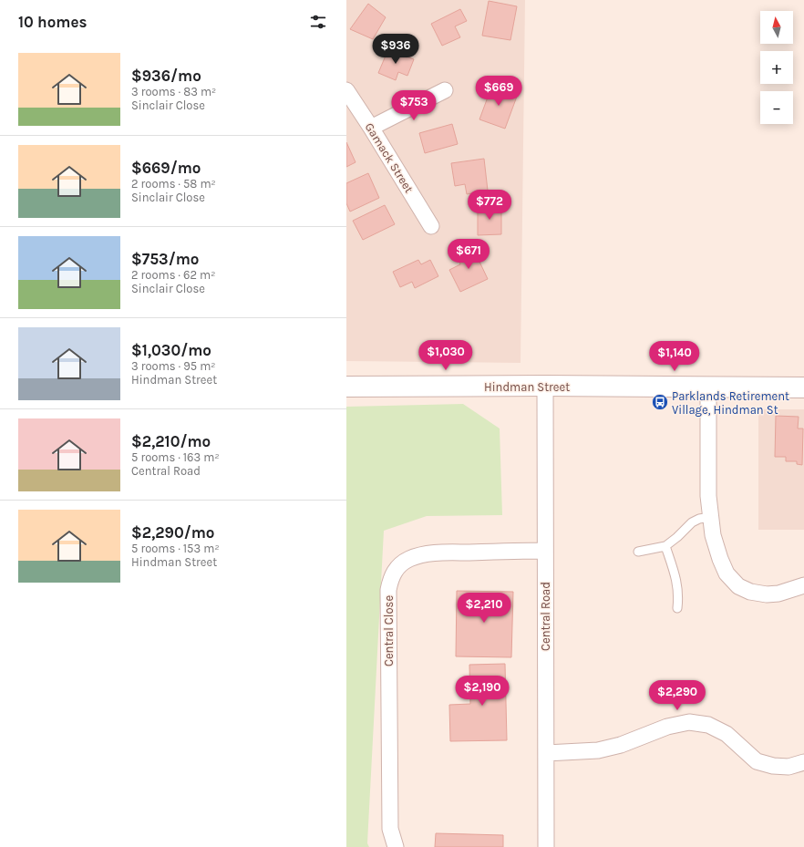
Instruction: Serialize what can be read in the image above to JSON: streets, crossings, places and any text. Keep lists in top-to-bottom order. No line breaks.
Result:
{"streets":{"street":["Gamack Street","Hindman Street","Central Road","Central Close"]},"crossings":[["Hindman Street","Central Road"],["Central Road","Central Close"]],"places":{"bus stop":["Parklands Retirement Village, Hindman St"]},"north":"top","page":{"heading":"10 homes","map_buttons":["+","−"],"price":["$936","$669","$753","$772","$671","$1,030","$1,140","$2,210","$2,190","$2,290"],"list":[{"name":"$936/mo","note":"3 rooms · 83 m² · Sinclair Close"},{"name":"$669/mo","note":"2 rooms · 58 m² · Sinclair Close"},{"name":"$753/mo","note":"2 rooms · 62 m² · Sinclair Close"},{"name":"$1,030/mo","note":"3 rooms · 95 m² · Hindman Street"},{"name":"$2,210/mo","note":"5 rooms · 163 m² · Central Road"},{"name":"$2,290/mo","note":"5 rooms · 153 m² · Hindman Street"}]}}
